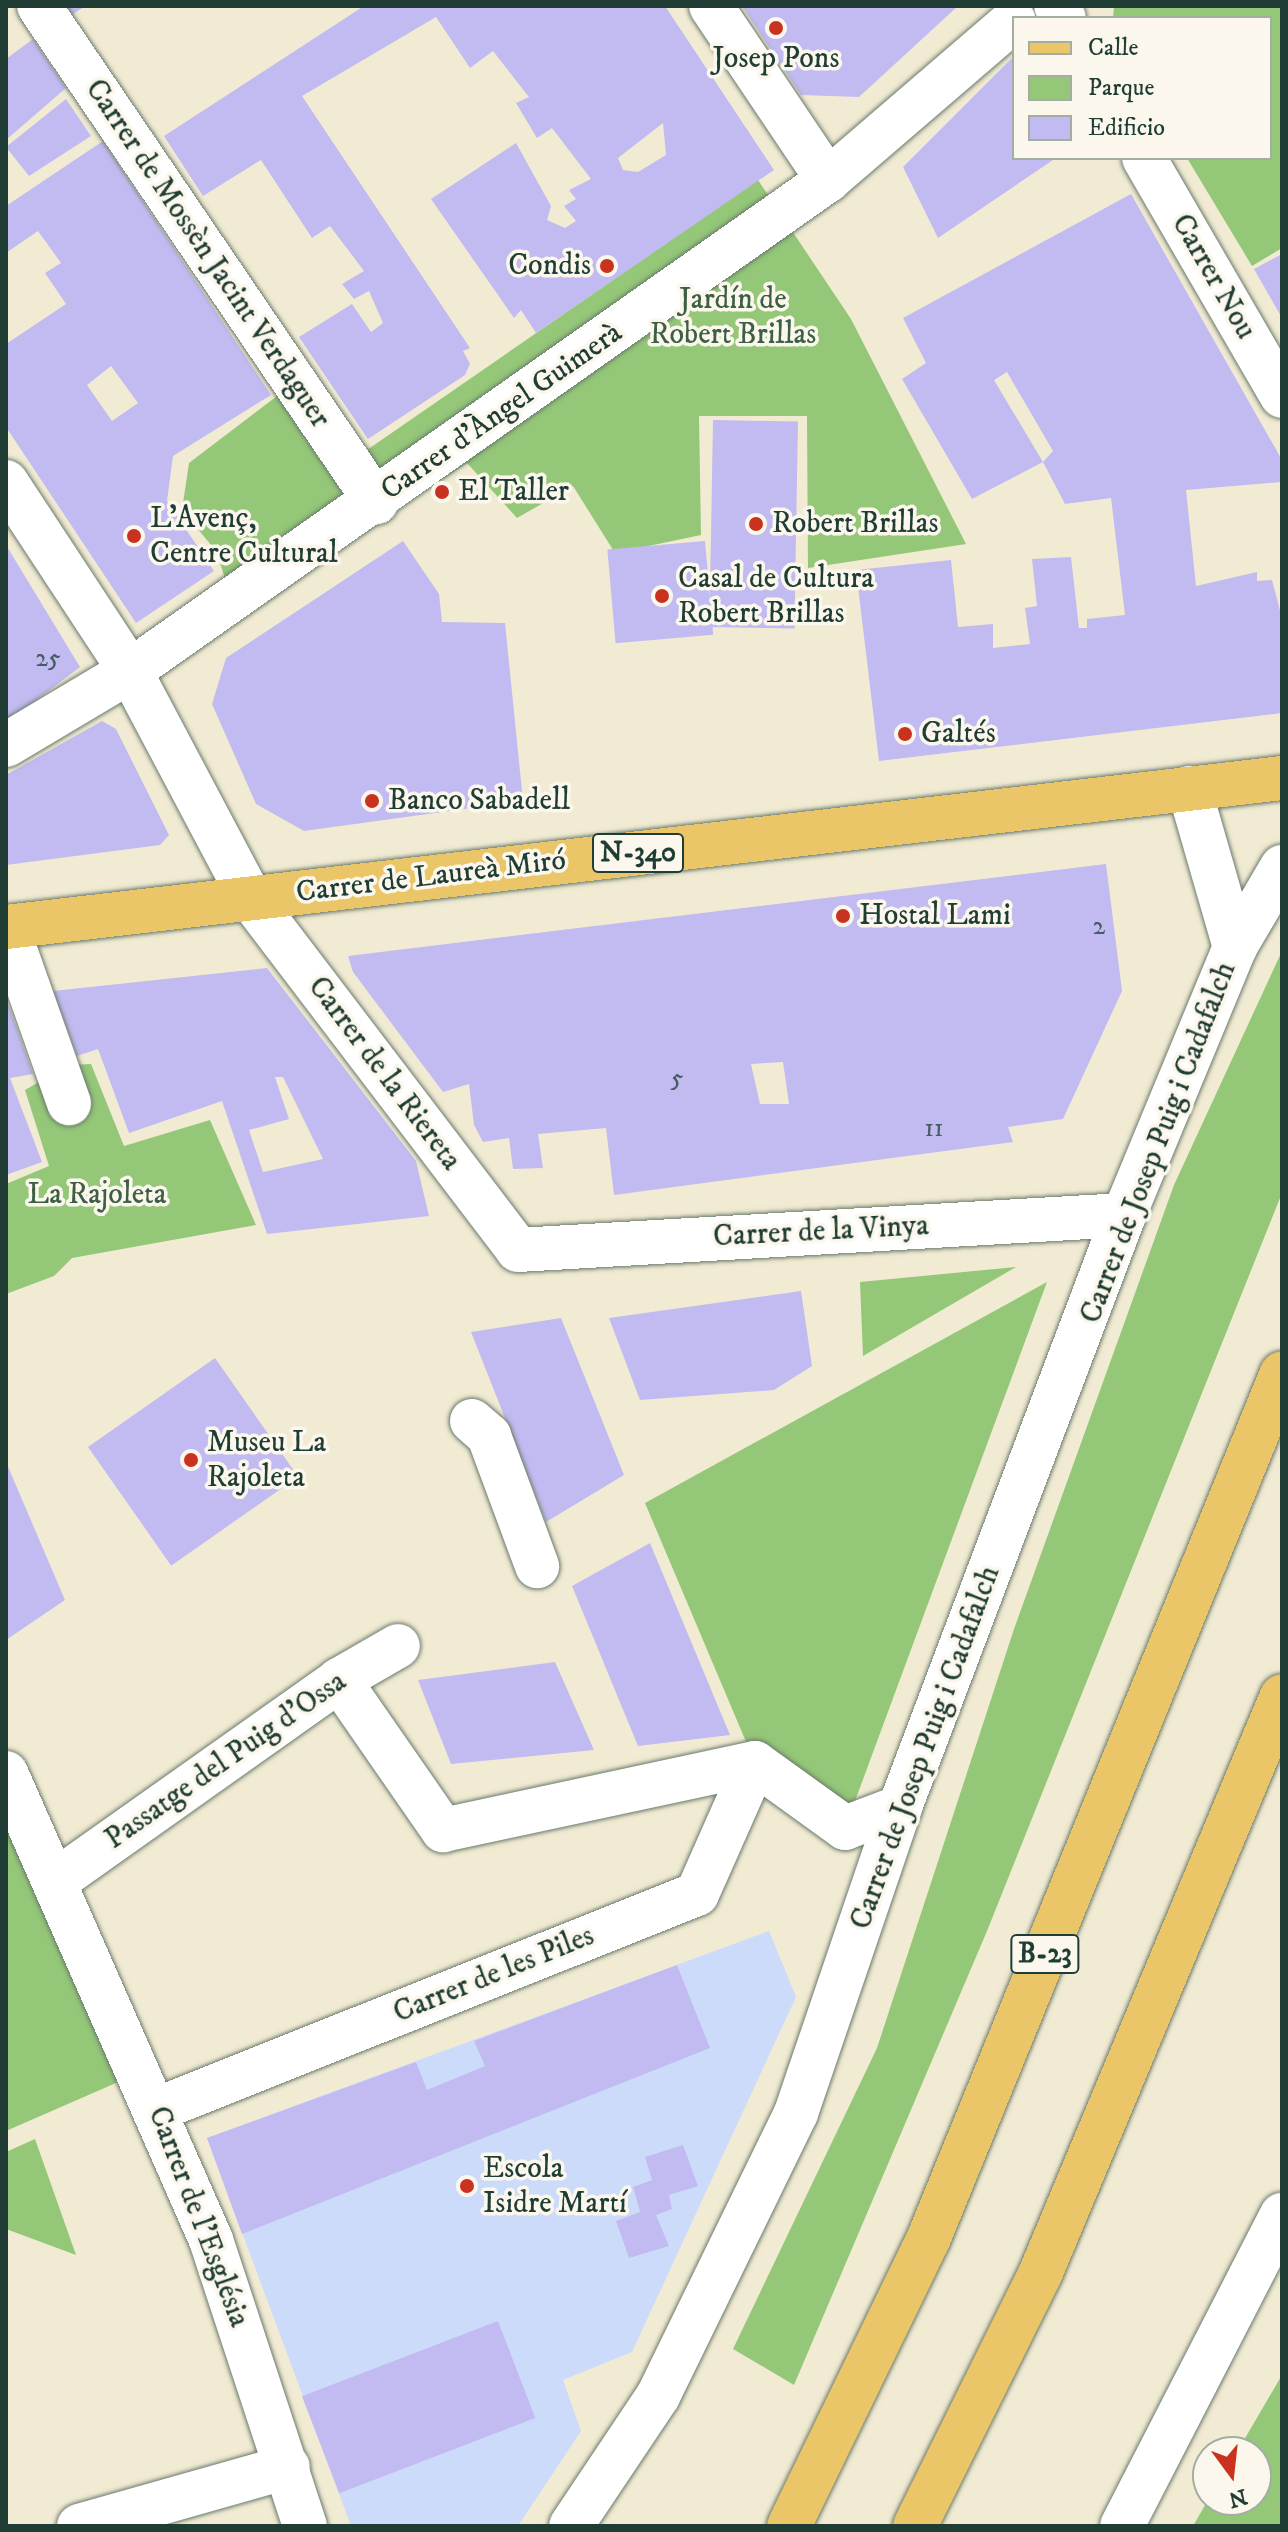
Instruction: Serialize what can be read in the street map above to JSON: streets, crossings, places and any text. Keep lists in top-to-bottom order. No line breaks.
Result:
{"streets":{"main road":["N-340","Carrer de Laureà Miró","B-23"],"street":["Carrer de Mossèn Jacint Verdaguer","Carrer Nou","Carrer d'Àngel Guimerà","Carrer de la Riereta","Carrer de Josep Puig i Cadafalch","Carrer de la Vinya","Passatge del Puig d'Ossa","Carrer de les Piles","Carrer de l'Església"]},"crossings":[["Carrer de Mossèn Jacint Verdaguer","Carrer d'Àngel Guimerà"],["Carrer d'Àngel Guimerà","Carrer de la Riereta"],["N-340","Carrer de Laureà Miró"],["N-340","Carrer de Josep Puig i Cadafalch"],["Carrer de Laureà Miró","Carrer de la Riereta"],["Carrer de Laureà Miró","Carrer de Josep Puig i Cadafalch"],["Carrer de la Riereta","Carrer de la Vinya"],["Carrer de Josep Puig i Cadafalch","Carrer de la Vinya"],["Passatge del Puig d'Ossa","Carrer de l'Església"],["Carrer de les Piles","Carrer de l'Església"]],"parks":["Jardín de Robert Brillas","La Rajoleta"],"places":["Josep Pons","Condis","El Taller","Robert Brillas","L'Avenç, Centre Cultural","Casal de Cultura Robert Brillas","Galtés","Banco Sabadell","Hostal Lami","Museu La Rajoleta","Escola Isidre Martí"],"house_numbers":["25","2","5","11"],"legend":["Calle","Parque","Edificio"],"north":"bottom"}
